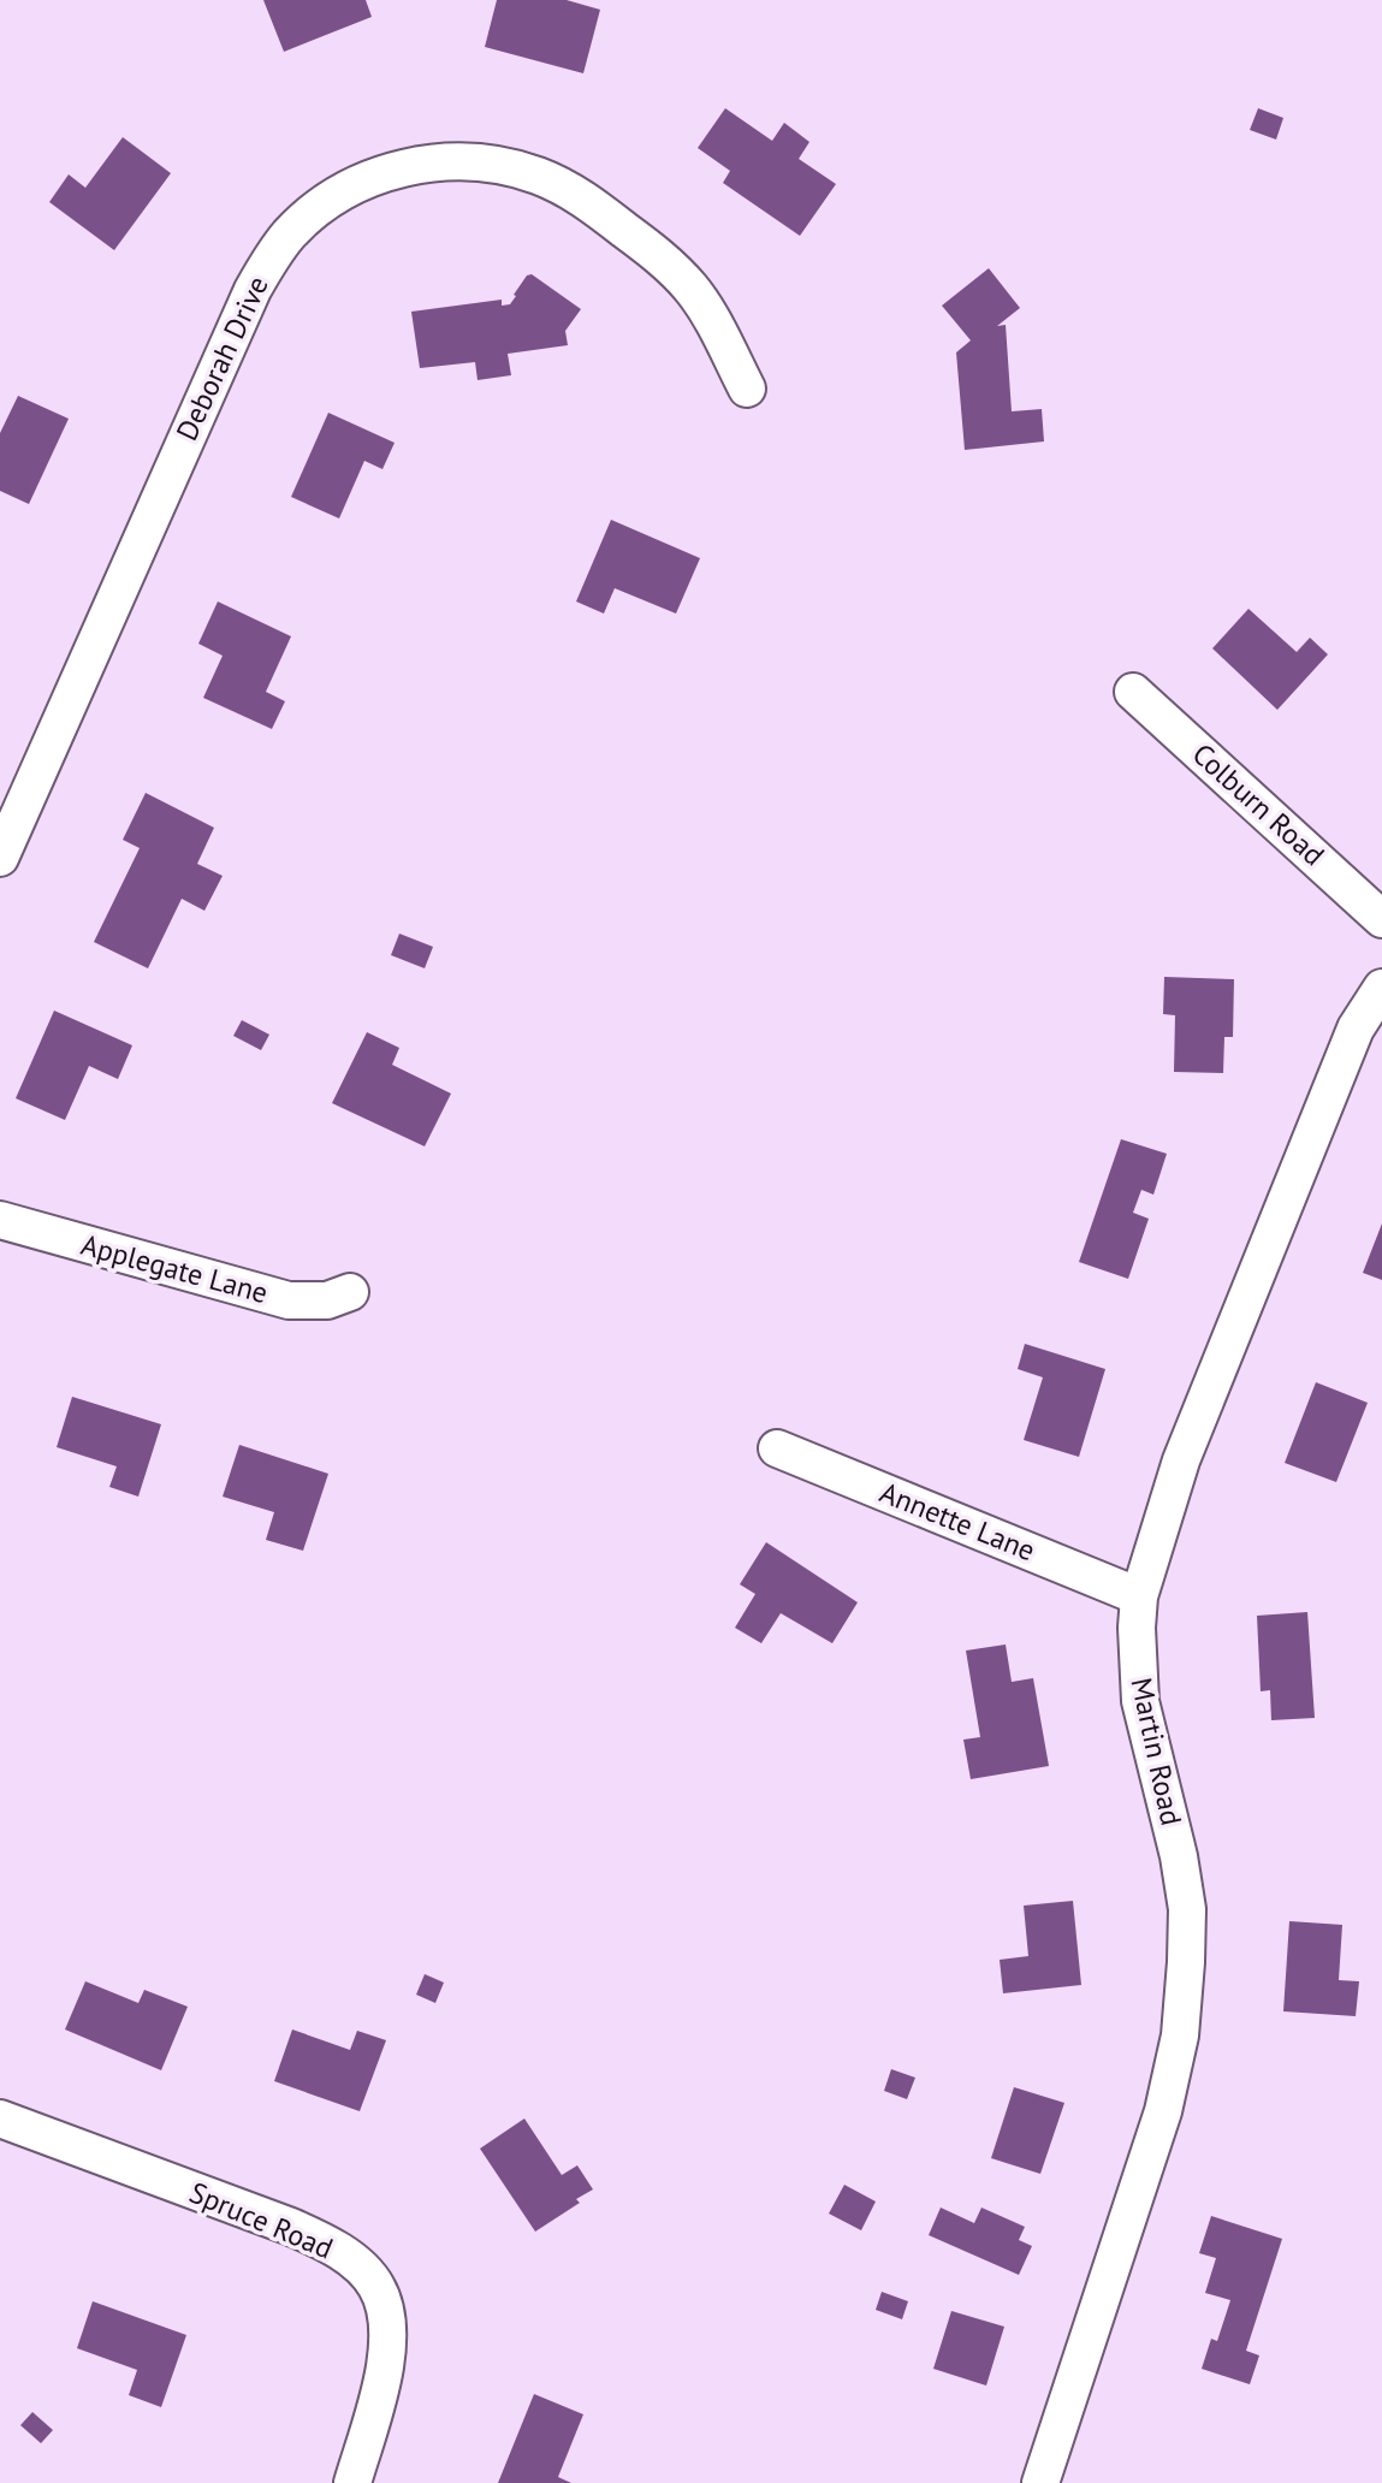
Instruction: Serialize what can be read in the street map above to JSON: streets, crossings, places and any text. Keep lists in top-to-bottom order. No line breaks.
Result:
{"streets":{"street":["Deborah Drive","Colburn Road","Applegate Lane","Annette Lane","Martin Road","Spruce Road"]},"crossings":[["Annette Lane","Martin Road"]]}
